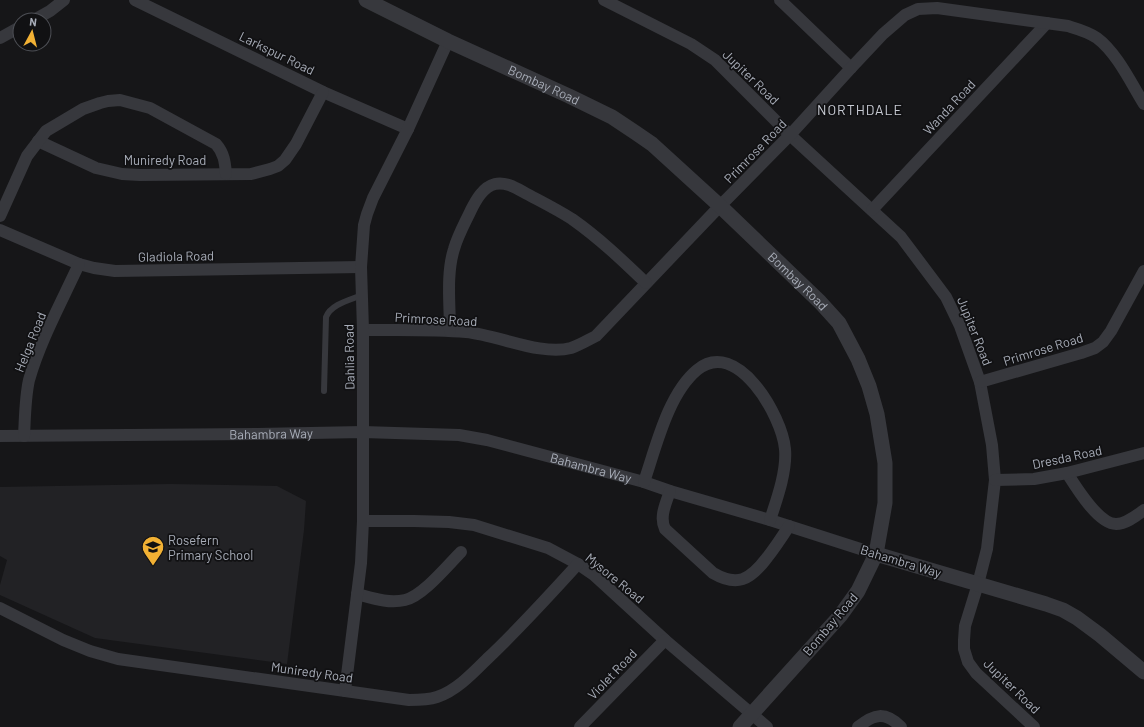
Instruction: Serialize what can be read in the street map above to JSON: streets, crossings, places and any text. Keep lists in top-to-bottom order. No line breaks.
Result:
{"streets":{"street":["Larkspur Road","Jupiter Road","Bombay Road","Wanda Road","Primrose Road","Muniredy Road","Gladiola Road","Helga Road","Dahlia Road","Bahambra Way","Dresda Road","Mysore Road","Violet Road"]},"crossings":[["Larkspur Road","Muniredy Road"],["Larkspur Road","Dahlia Road"],["Jupiter Road","Wanda Road"],["Jupiter Road","Primrose Road"],["Jupiter Road","Bahambra Way"],["Jupiter Road","Dresda Road"],["Bombay Road","Primrose Road"],["Bombay Road","Dahlia Road"],["Bombay Road","Bahambra Way"],["Bombay Road","Mysore Road"],["Wanda Road","Primrose Road"],["Primrose Road","Dahlia Road"],["Muniredy Road","Dahlia Road"],["Muniredy Road","Mysore Road"],["Gladiola Road","Helga Road"],["Gladiola Road","Dahlia Road"],["Helga Road","Bahambra Way"],["Dahlia Road","Bahambra Way"],["Dahlia Road","Mysore Road"],["Mysore Road","Violet Road"]],"districts":["NORTHDALE"],"places":{"school or university":["Rosefern Primary School"]},"north":"top"}
